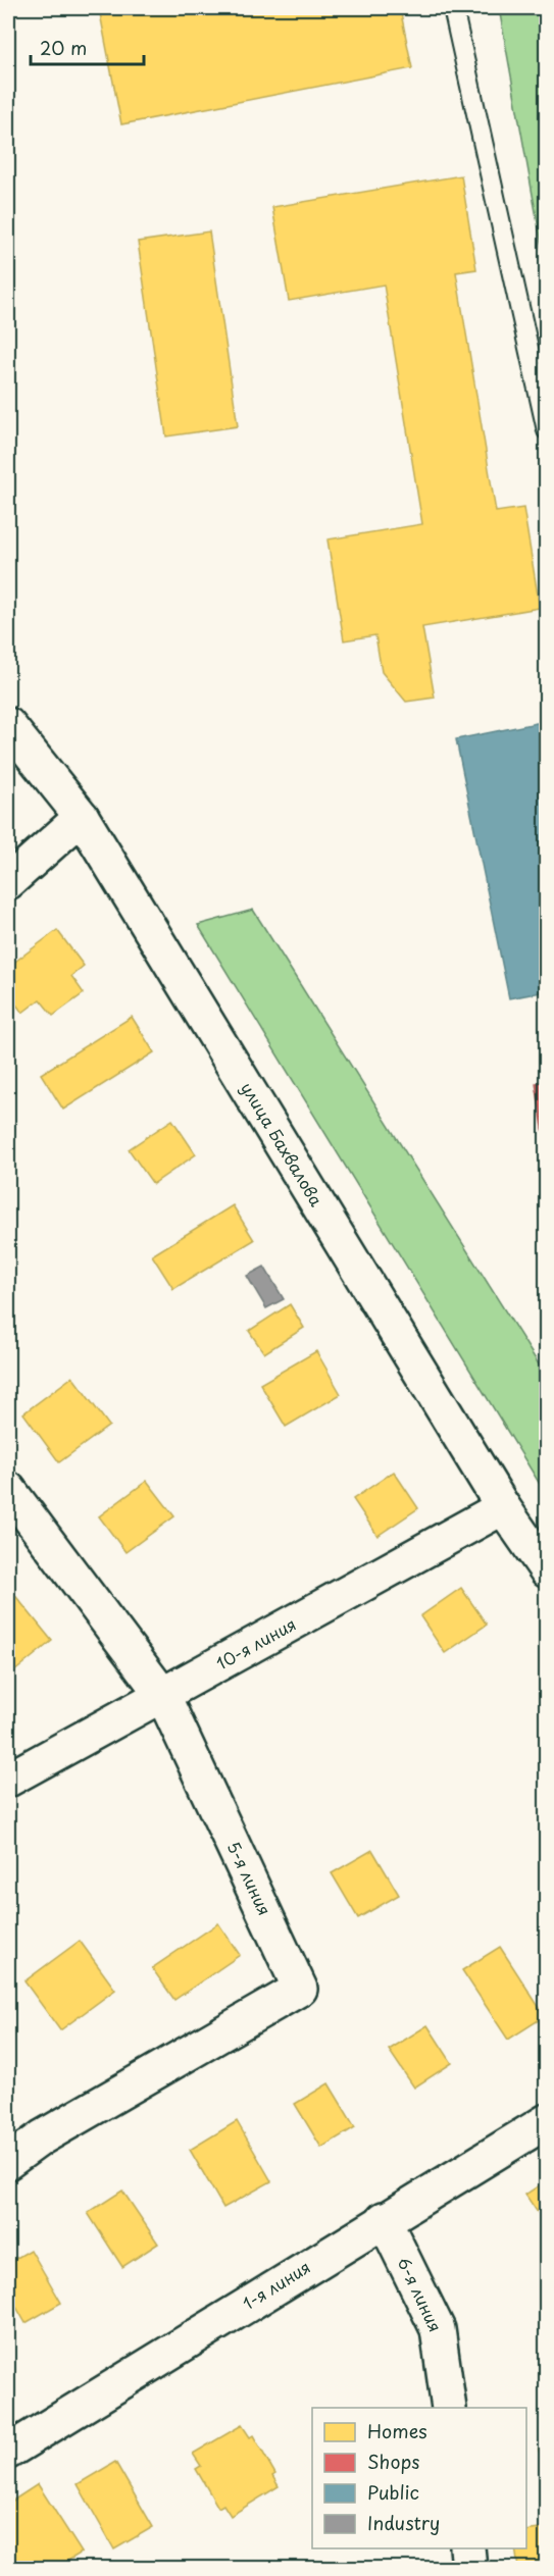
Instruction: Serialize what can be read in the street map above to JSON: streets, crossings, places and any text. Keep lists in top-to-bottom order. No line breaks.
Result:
{"streets":{"street":["улица Бахвалова","10-я линия","5-я линия","1-я линия","6-я линия"]},"crossings":[["улица Бахвалова","10-я линия"],["10-я линия","5-я линия"],["1-я линия","6-я линия"]],"legend":["Homes","Shops","Public","Industry"],"scale_bar":"20 m"}
